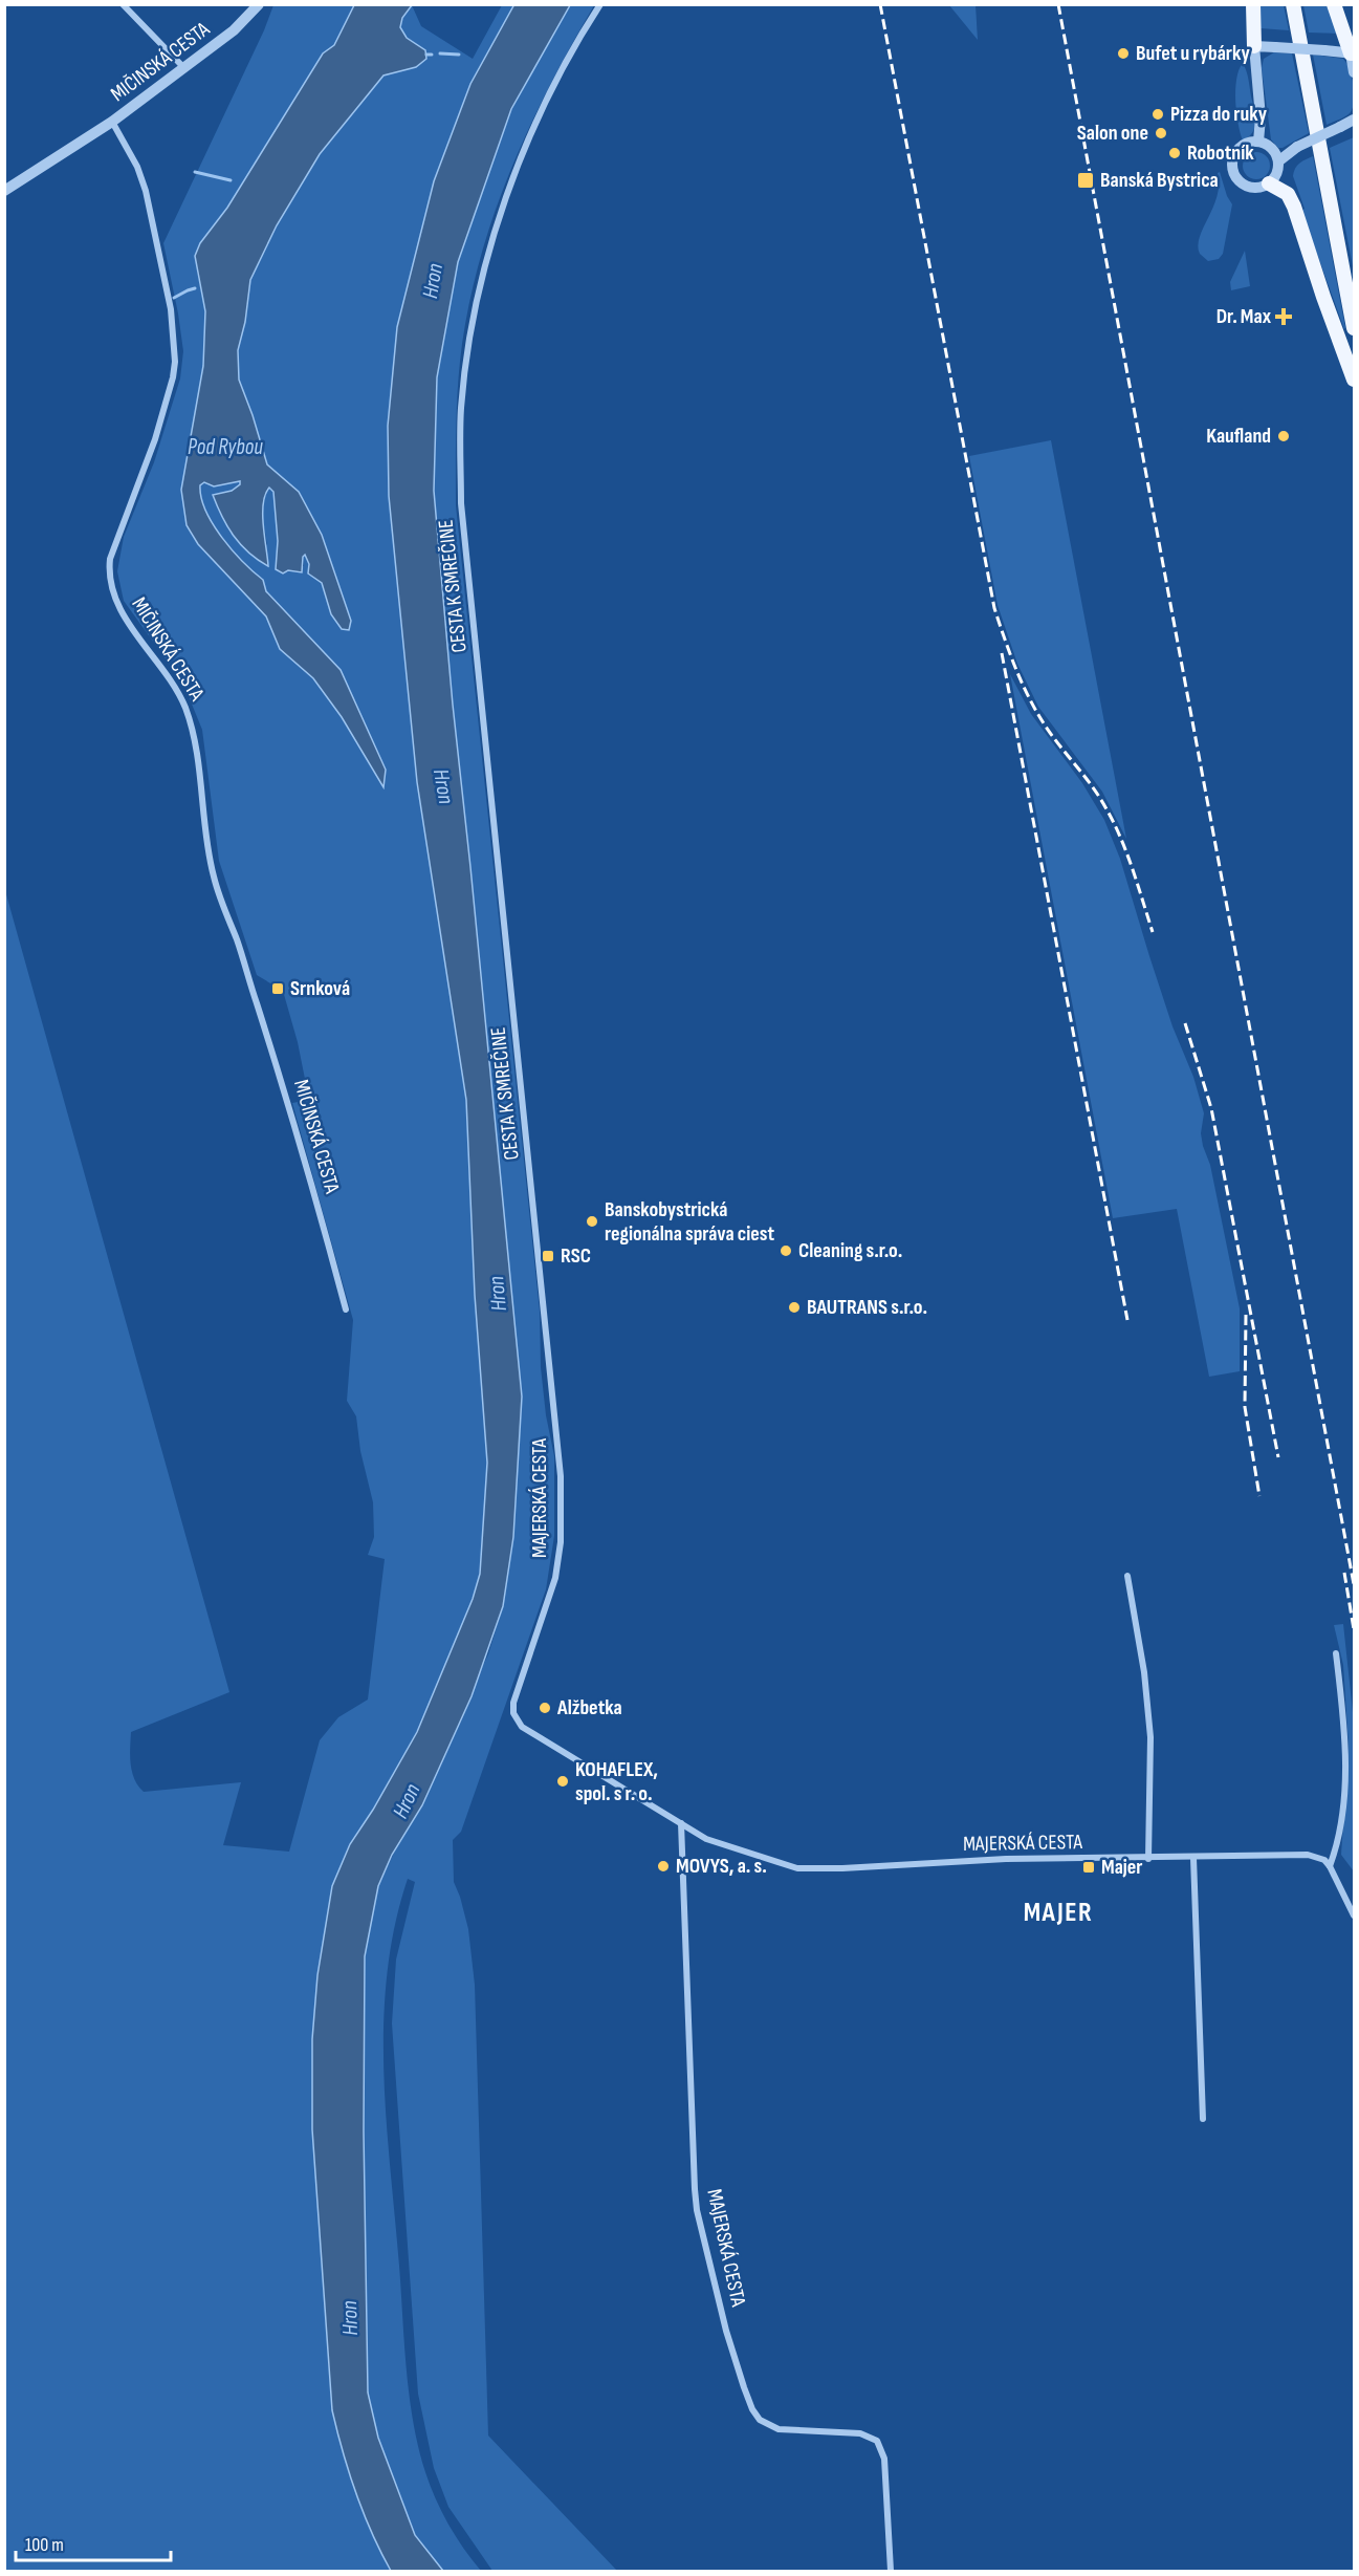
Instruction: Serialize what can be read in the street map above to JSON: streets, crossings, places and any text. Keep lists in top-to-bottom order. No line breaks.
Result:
{"streets":{"street":["MIČINSKÁ CESTA","CESTA K SMREČINE","MAJERSKÁ CESTA"]},"crossings":[["CESTA K SMREČINE","MAJERSKÁ CESTA"]],"districts":["MAJER"],"water":["Hron","Pod Rybou"],"places":{"other":["Bufet u rybárky","Pizza do ruky","Salon one","Robotník","Kaufland","Banskobystrická regionálna správa ciest","Cleaning s.r.o.","BAUTRANS s.r.o.","Alžbetka","KOHAFLEX, spol. s r. o.","MOVYS, a. s."],"transit":["Banská Bystrica","Srnková","RSC","Majer"],"health":["Dr. Max"]},"scale_bar":"100 m"}
